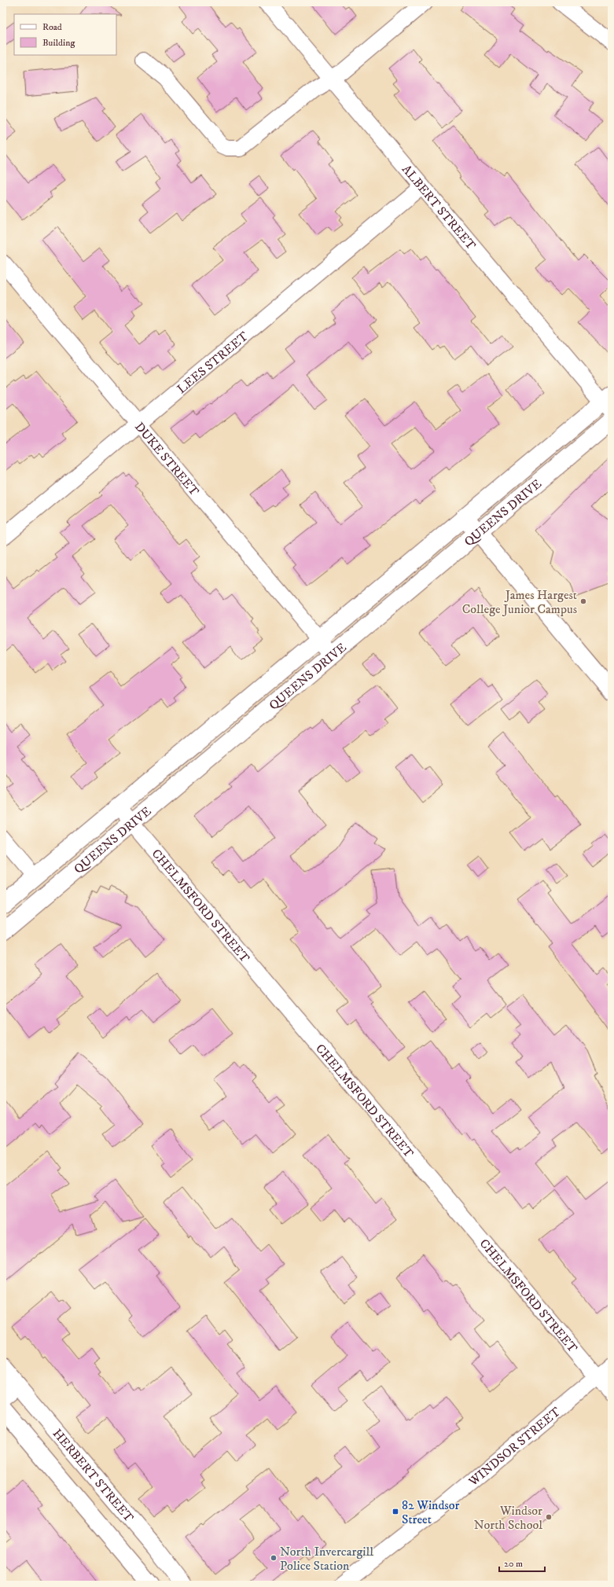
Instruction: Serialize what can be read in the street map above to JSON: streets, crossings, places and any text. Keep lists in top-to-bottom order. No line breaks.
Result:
{"streets":{"main road":["QUEENS DRIVE","HERBERT STREET"],"street":["ALBERT STREET","LEES STREET","DUKE STREET","CHELMSFORD STREET","WINDSOR STREET"]},"crossings":[["ALBERT STREET","LEES STREET"],["ALBERT STREET","QUEENS DRIVE"],["LEES STREET","DUKE STREET"],["DUKE STREET","QUEENS DRIVE"],["QUEENS DRIVE","CHELMSFORD STREET"],["CHELMSFORD STREET","WINDSOR STREET"]],"places":{"other":["James Hargest College Junior Campus","Windsor North School","North Invercargill Police Station"],"transit":["82 Windsor Street"]},"legend":["Road","Building"],"scale_bar":"20 m"}
